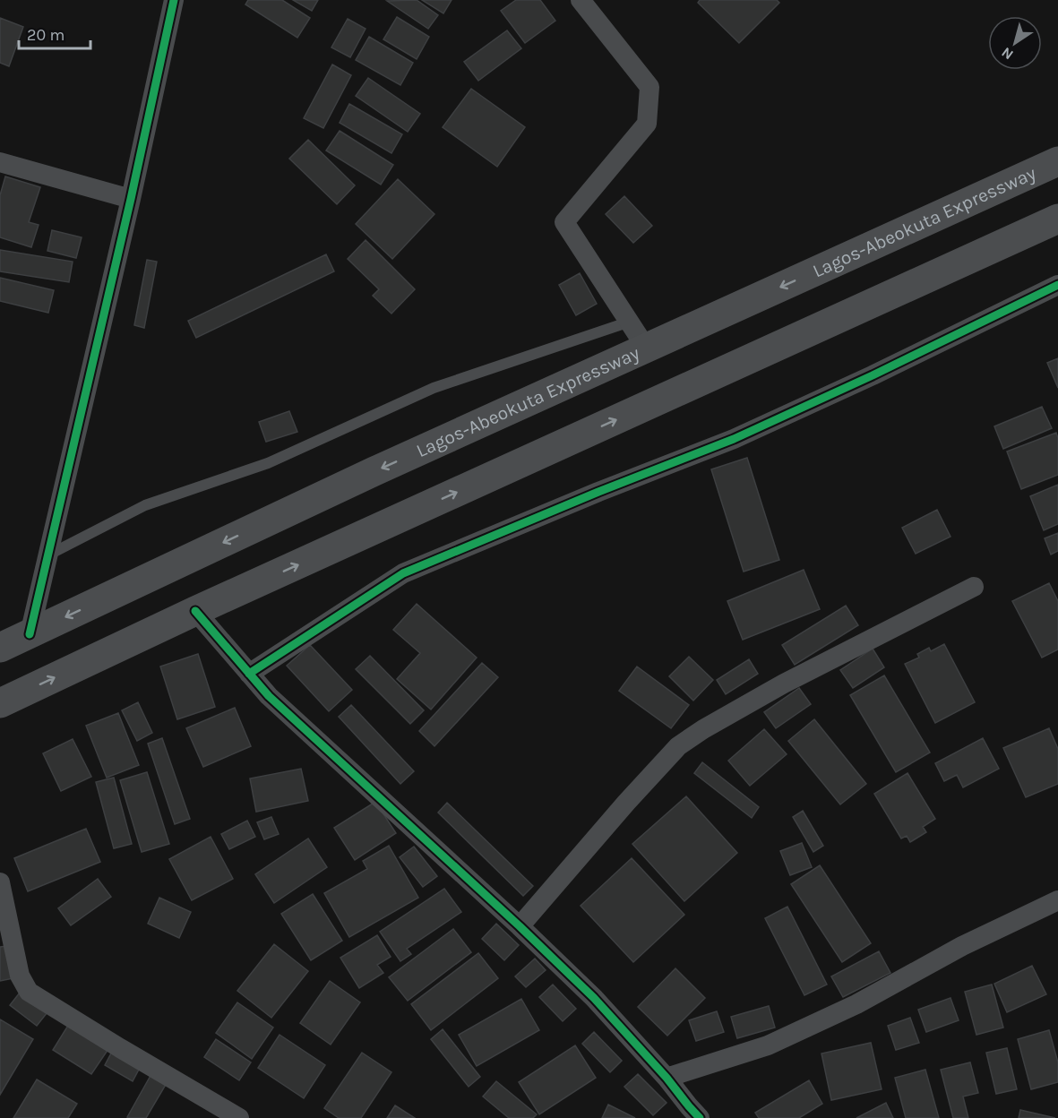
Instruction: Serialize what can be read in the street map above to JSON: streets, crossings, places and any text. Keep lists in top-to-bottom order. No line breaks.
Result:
{"streets":{"highway":["Lagos-Abeokuta Expressway"]},"scale_bar":"20 m","north":"bottom left"}
